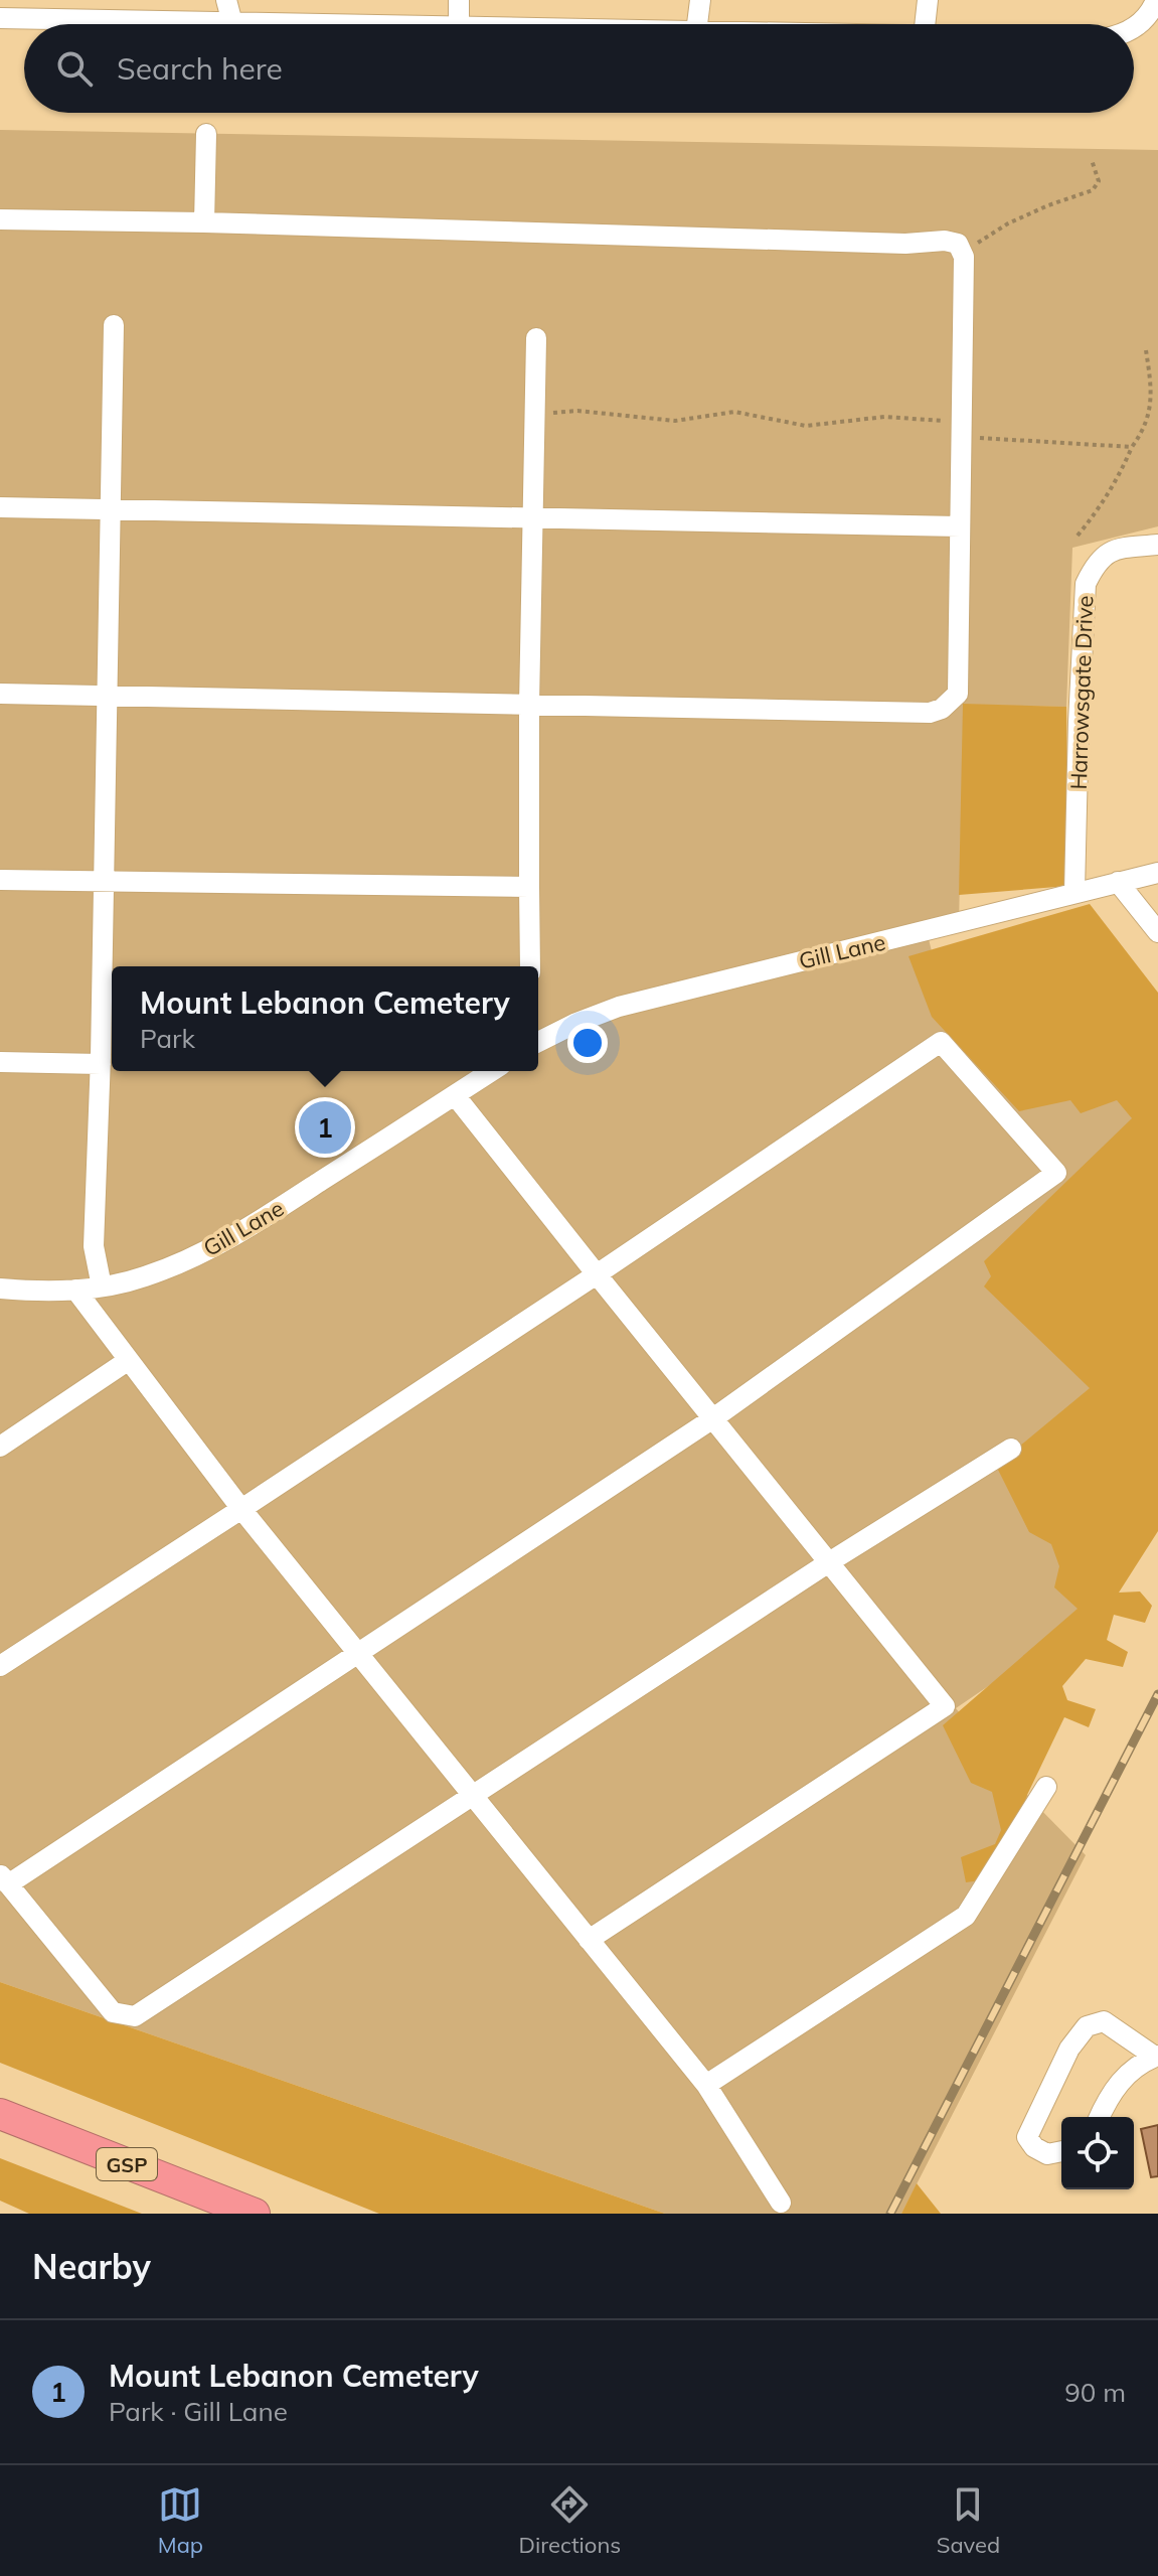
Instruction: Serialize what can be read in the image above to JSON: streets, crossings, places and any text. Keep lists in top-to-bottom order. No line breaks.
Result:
{"streets":{"highway":["GSP"],"street":["Harrowsgate Drive","Gill Lane"]},"crossings":[["Harrowsgate Drive","Gill Lane"]],"page":{"search":"Search here","popup":["Mount Lebanon Cemetery","Park"],"pins":"1","heading":"Nearby","list":[{"mark":"1","name":"Mount Lebanon Cemetery","note":"Park · Gill Lane","value":"90 m"}],"nav":["Map","Directions","Saved"]}}
